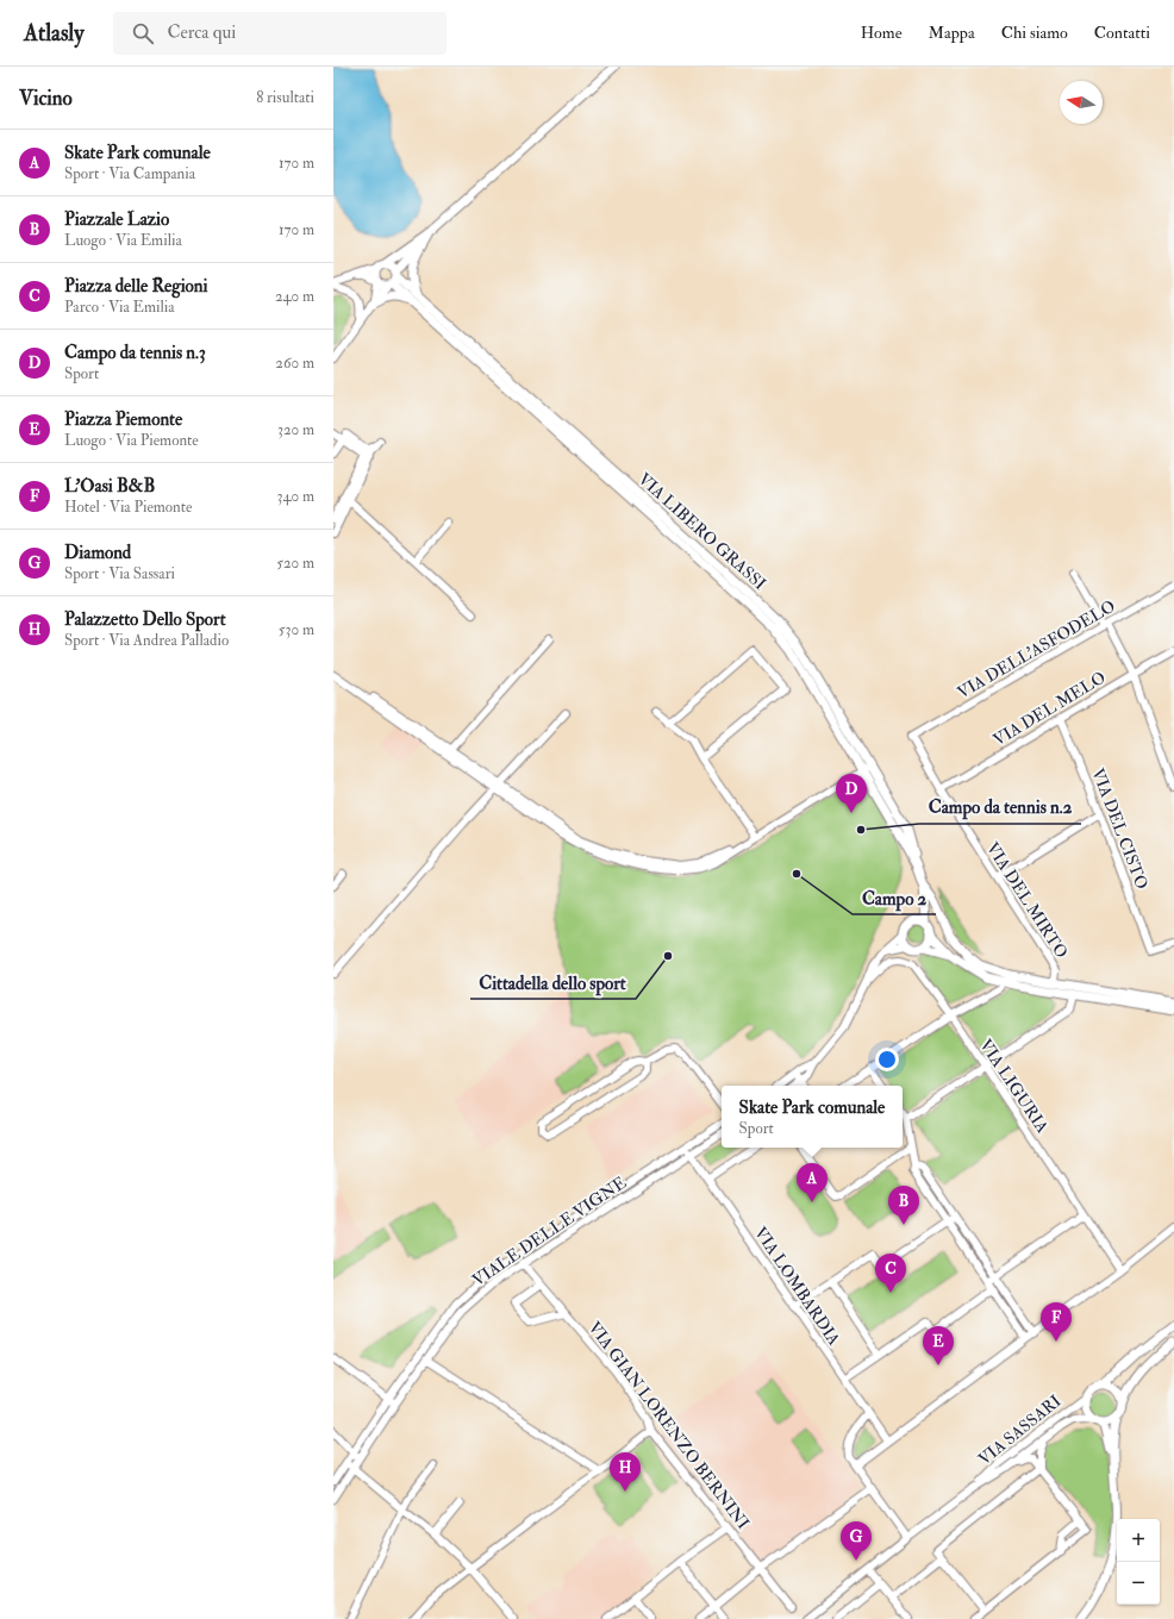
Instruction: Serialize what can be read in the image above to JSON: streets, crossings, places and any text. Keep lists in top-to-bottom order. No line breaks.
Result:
{"streets":{"main road":["VIA LIBERO GRASSI"],"street":["VIA DELL'ASFODELO","VIA DEL MELO","VIA DEL CISTO","VIA DEL MIRTO","VIA LIGURIA","VIALE DELLE VIGNE","VIA LOMBARDIA","VIA GIAN LORENZO BERNINI","VIA SASSARI"]},"crossings":[["VIA DELL'ASFODELO","VIA DEL MIRTO"],["VIA DEL MELO","VIA DEL CISTO"],["VIA DEL MELO","VIA DEL MIRTO"],["VIALE DELLE VIGNE","VIA LOMBARDIA"],["VIALE DELLE VIGNE","VIA GIAN LORENZO BERNINI"]],"places":["Campo da tennis n.2","Campo 2","Cittadella dello sport"],"north":"left","page":{"header":"Atlasly","search":"Cerca qui","nav":["Home","Mappa","Chi siamo","Contatti"],"heading":["Vicino","8 risultati"],"list":[{"mark":"A","name":"Skate Park comunale","note":"Sport · Via Campania","value":"170 m"},{"mark":"B","name":"Piazzale Lazio","note":"Luogo · Via Emilia","value":"170 m"},{"mark":"C","name":"Piazza delle Regioni","note":"Parco · Via Emilia","value":"240 m"},{"mark":"D","name":"Campo da tennis n.3","note":"Sport","value":"260 m"},{"mark":"E","name":"Piazza Piemonte","note":"Luogo · Via Piemonte","value":"320 m"},{"mark":"F","name":"L'Oasi B&B","note":"Hotel · Via Piemonte","value":"340 m"},{"mark":"G","name":"Diamond","note":"Sport · Via Sassari","value":"520 m"},{"mark":"H","name":"Palazzetto Dello Sport","note":"Sport · Via Andrea Palladio","value":"530 m"}],"pins":["D","A","B","C","F","E","H","G"],"popup":["Skate Park comunale","Sport"],"map_buttons":["+","−"]}}
